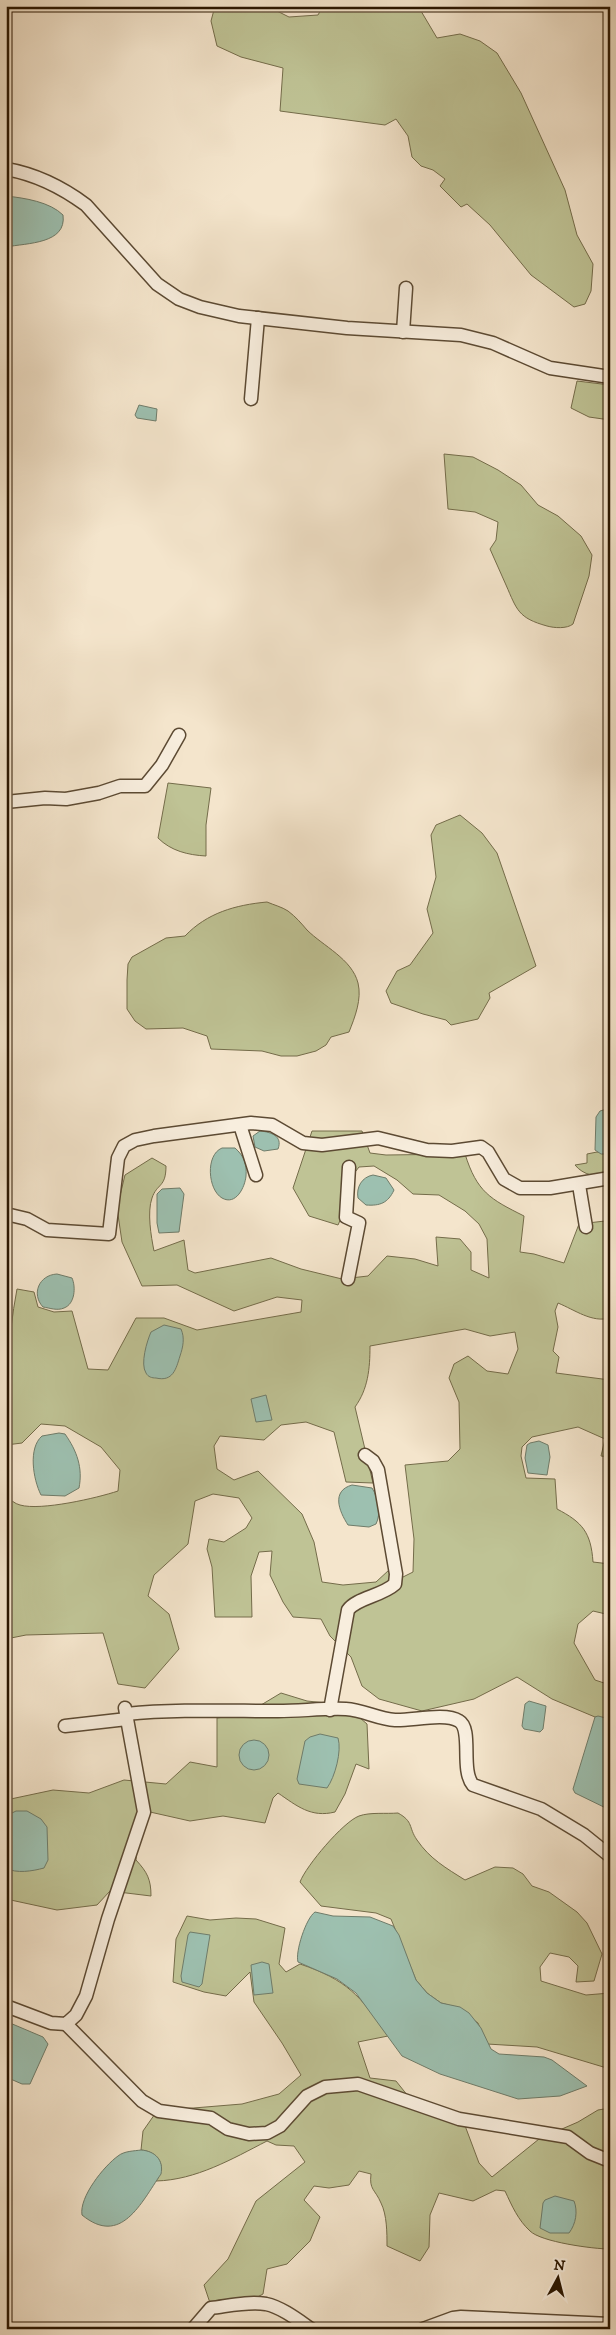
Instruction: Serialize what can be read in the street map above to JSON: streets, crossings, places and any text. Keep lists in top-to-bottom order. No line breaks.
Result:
{"north":"top"}
